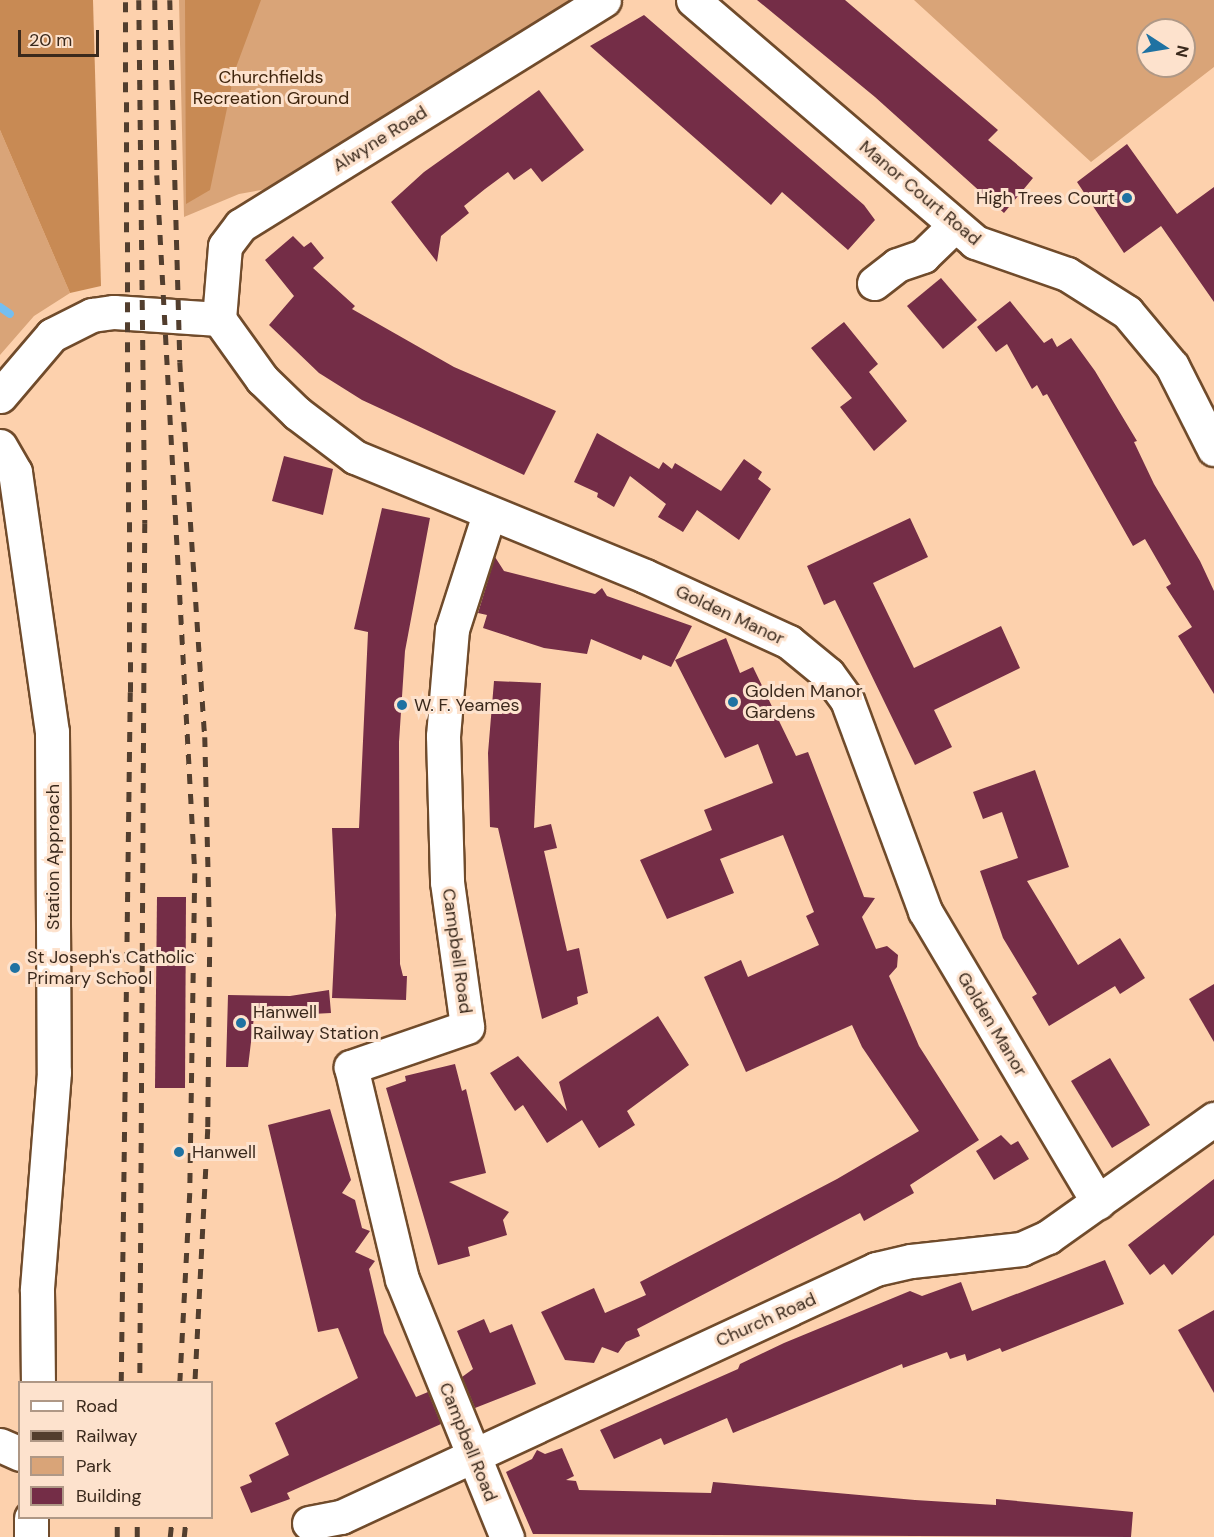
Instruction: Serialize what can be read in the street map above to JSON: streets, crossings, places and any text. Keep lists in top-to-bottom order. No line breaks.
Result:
{"streets":{"street":["Alwyne Road","Manor Court Road","Golden Manor","Station Approach","Campbell Road","Church Road"]},"crossings":[["Alwyne Road","Golden Manor"],["Golden Manor","Campbell Road"],["Golden Manor","Church Road"],["Campbell Road","Church Road"]],"parks":["Churchfields Recreation Ground"],"places":["High Trees Court","Golden Manor Gardens","W. F. Yeames","St Joseph's Catholic Primary School","Hanwell Railway Station","Hanwell"],"legend":["Road","Railway","Park","Building"],"scale_bar":"20 m","north":"right"}
